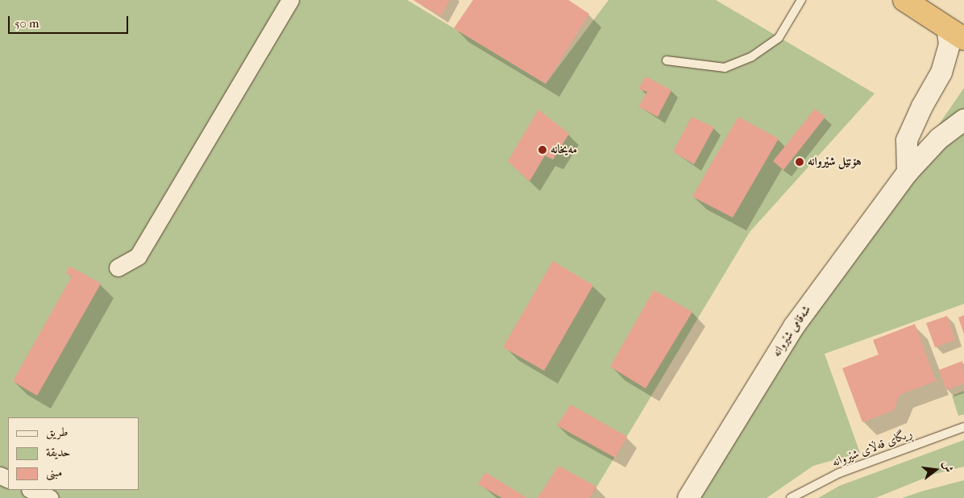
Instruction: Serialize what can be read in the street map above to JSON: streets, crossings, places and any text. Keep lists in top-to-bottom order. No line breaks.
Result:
{"streets":{"street":["شەقامی شێروانە"],"lane":["ڕیگای قەڵای شێروانە"]},"places":["مەیخانە","هۆتێل شێروانە"],"legend":["طريق","حديقة","مبنى"],"scale_bar":"50 m","north":"right"}
